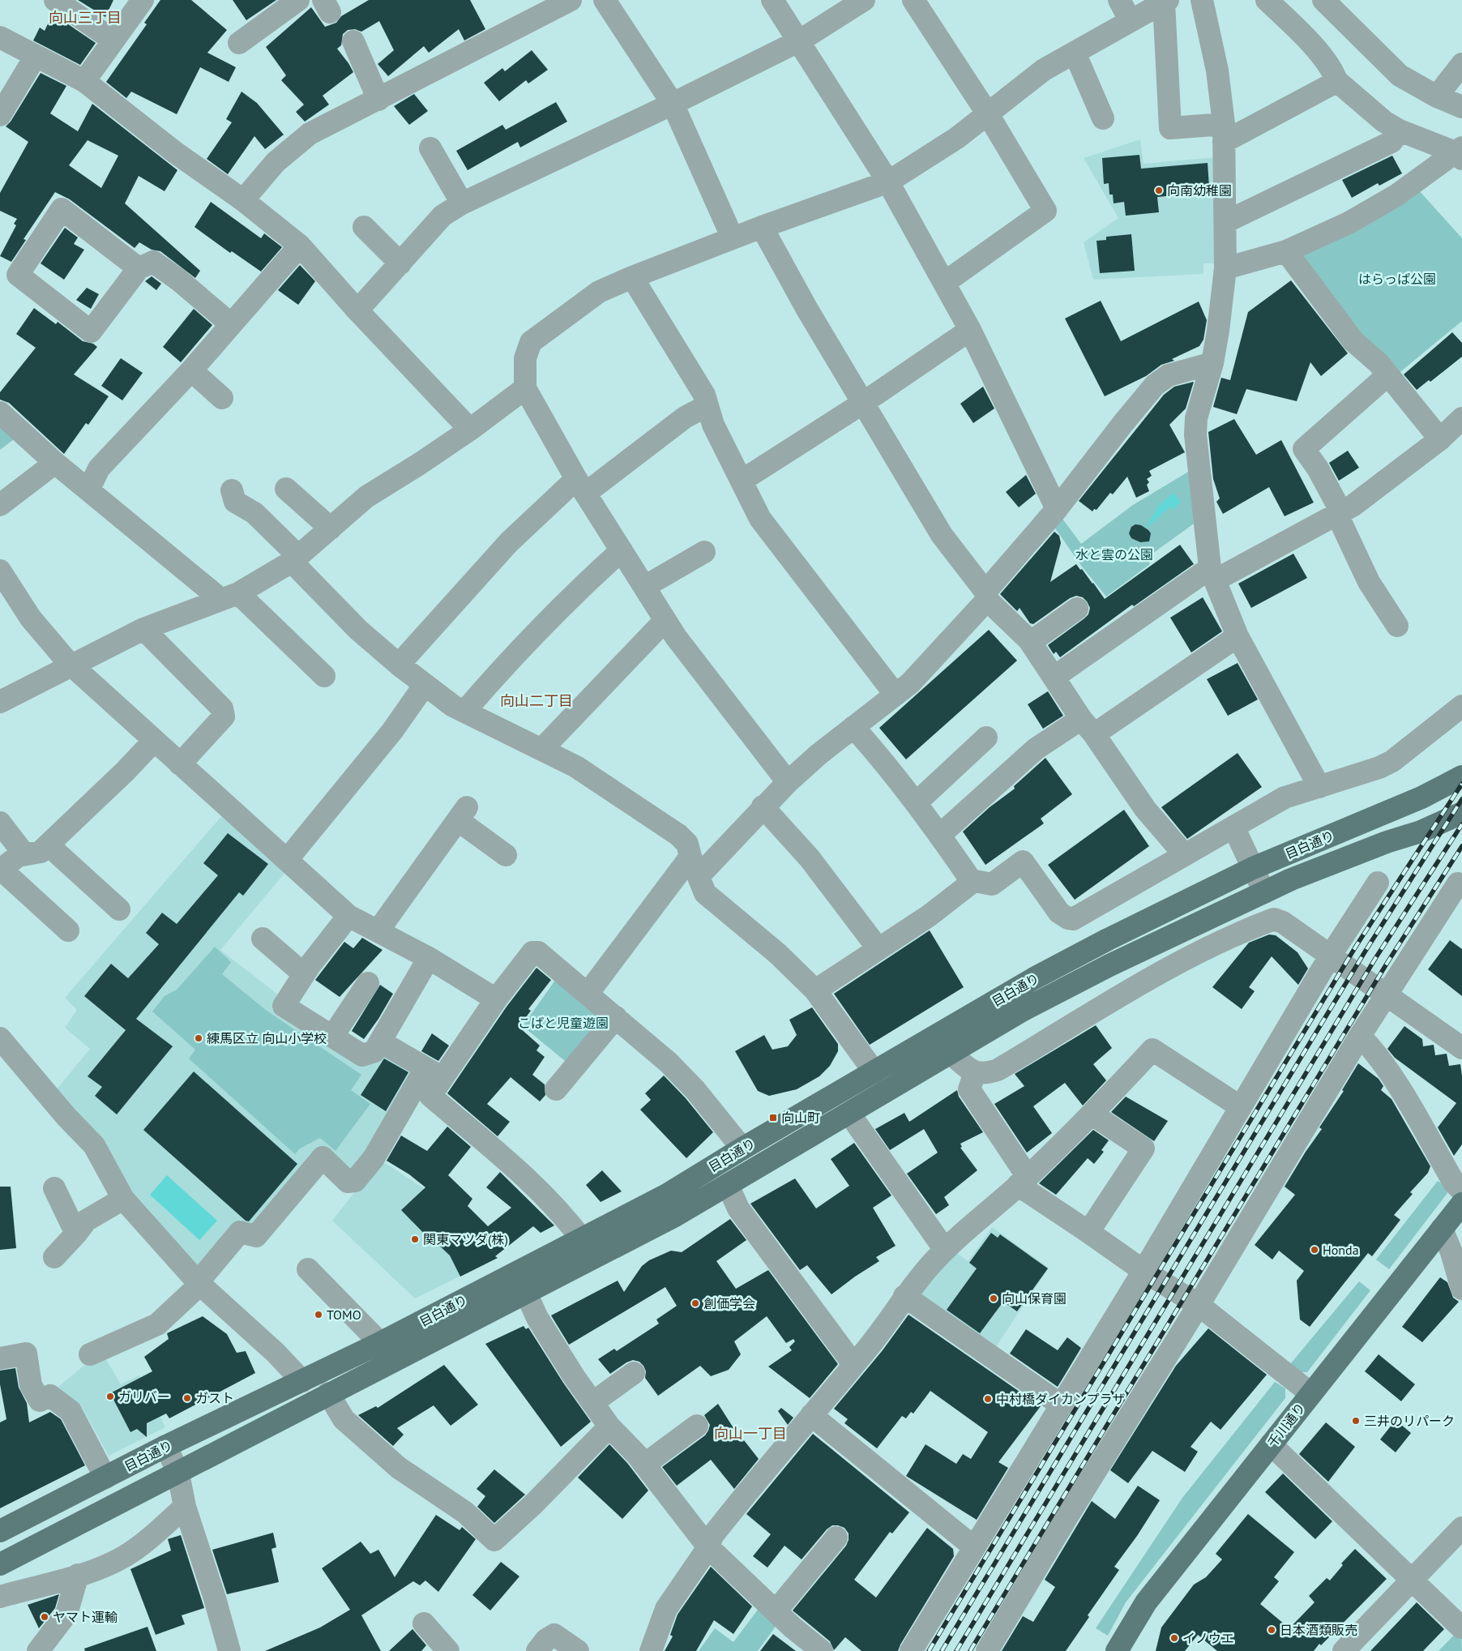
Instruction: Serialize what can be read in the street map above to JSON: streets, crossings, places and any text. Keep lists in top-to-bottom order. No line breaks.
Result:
{"streets":{"main road":["目白通り","千川通り"]},"districts":["向山三丁目","向山二丁目","向山一丁目"],"parks":["はらっぱ公園","水と雲の公園","こばと児童遊園"],"places":{"other":["向南幼稚園","練馬区立 向山小学校","関東マツダ(株)","Honda","向山保育園","創価学会","TOMO","ガリバー","ガスト","中村橋ダイカンプラザ","三井のリパーク","ヤマト運輸","日本酒類販売","イノウエ"],"transit":["向山町"]}}
